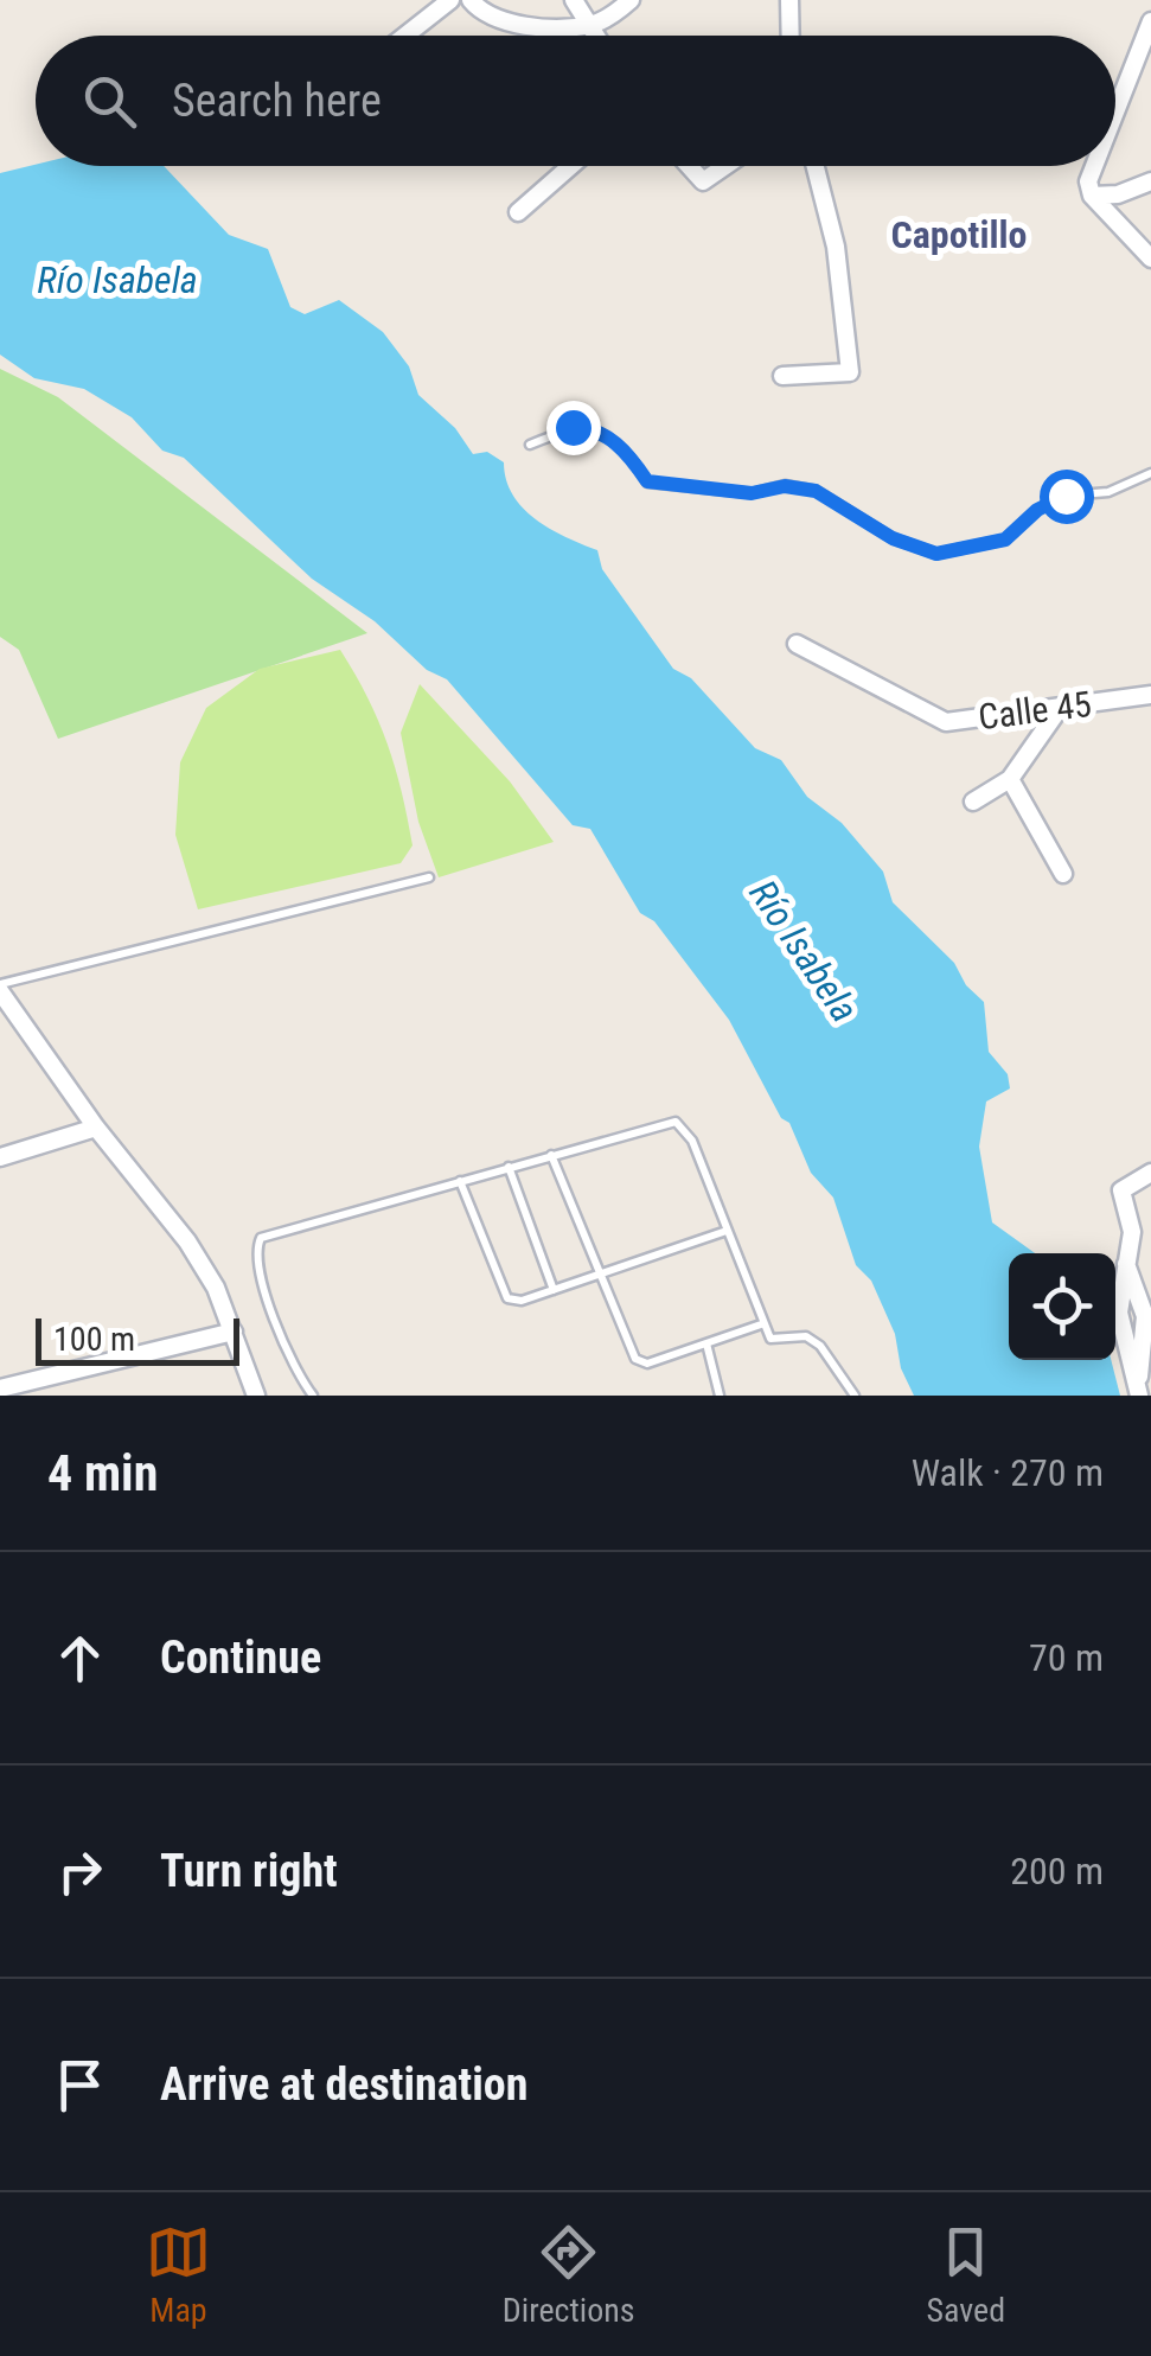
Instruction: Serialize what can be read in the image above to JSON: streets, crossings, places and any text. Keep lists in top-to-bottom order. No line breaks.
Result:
{"streets":{"street":["Calle 45"]},"districts":["Capotillo"],"water":["Río Isabela"],"scale_bar":"100 m","page":{"search":"Search here","scale":"100 m","heading":["4 min","Walk · 270 m"],"list":[["Continue","70 m"],["Turn right","200 m"],"Arrive at destination"],"nav":["Map","Directions","Saved"]}}
